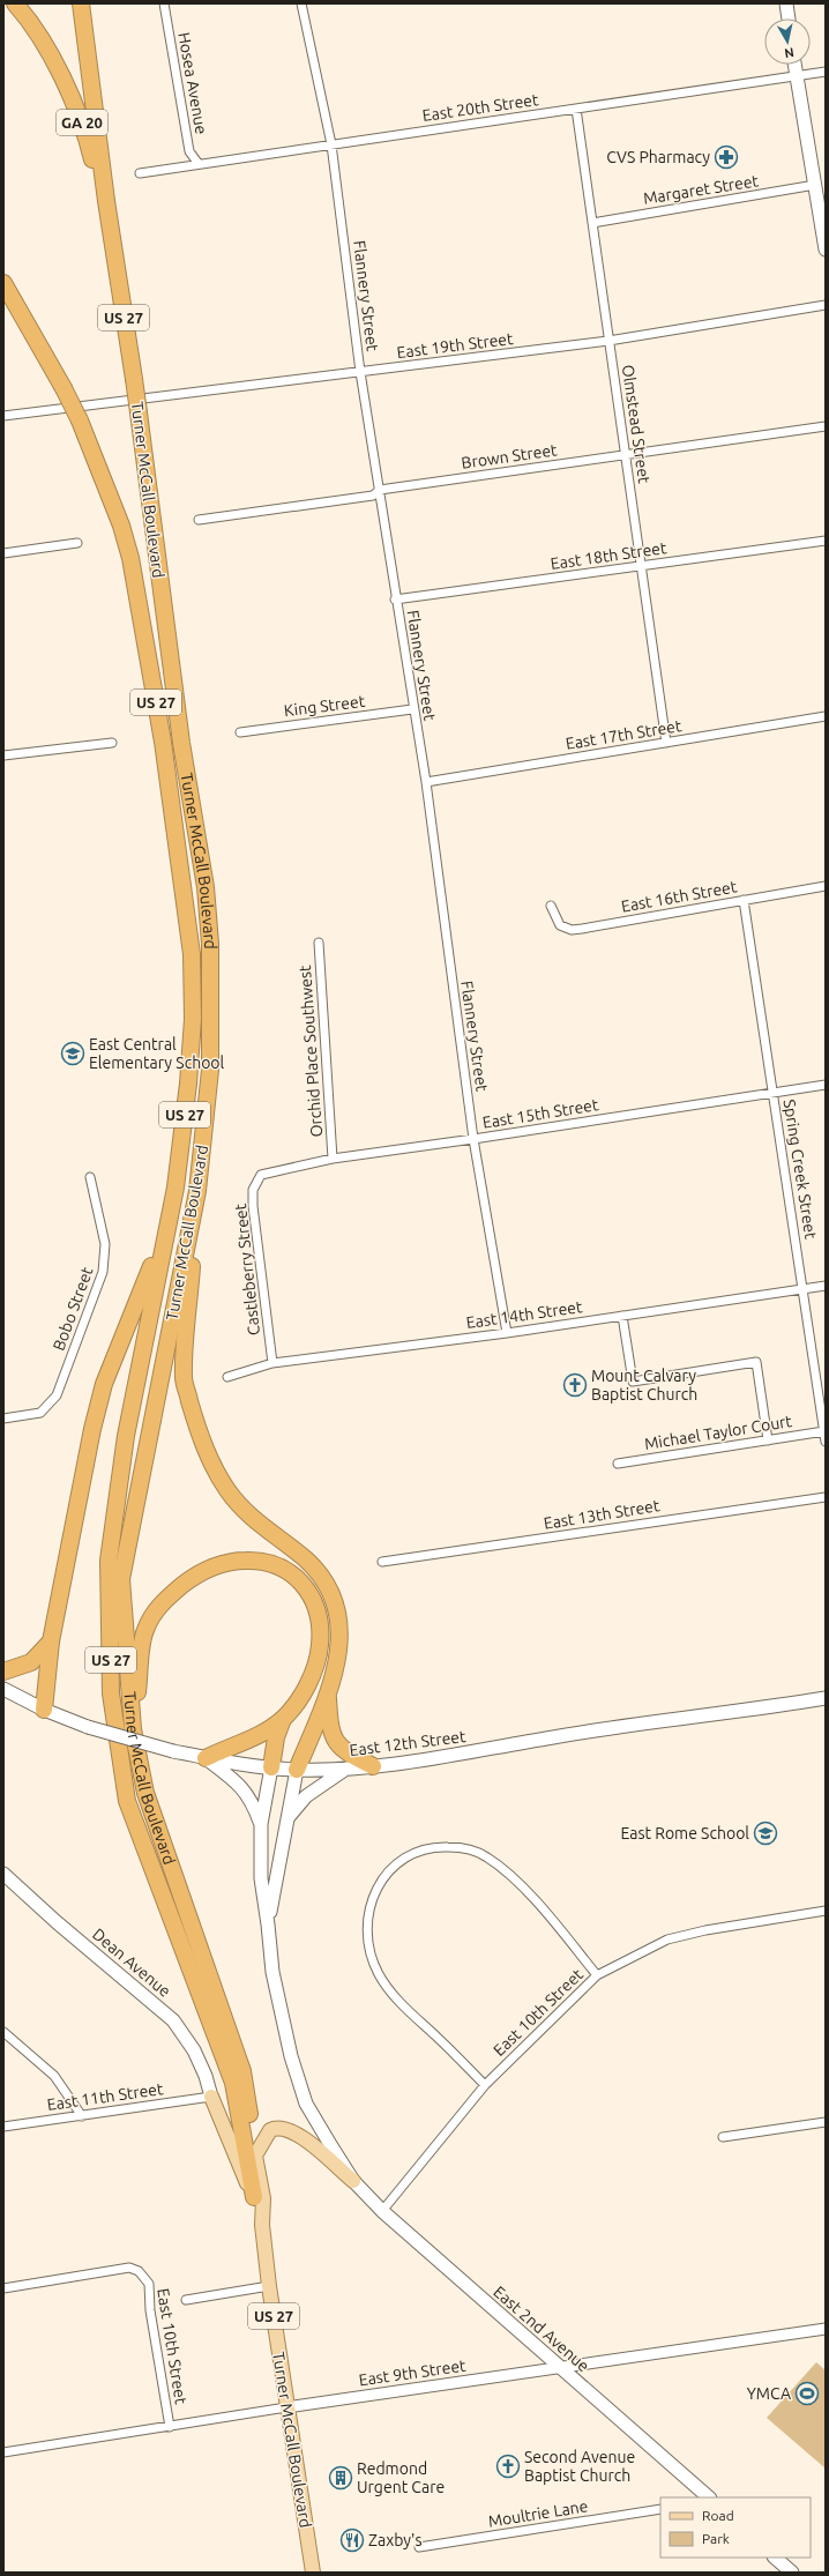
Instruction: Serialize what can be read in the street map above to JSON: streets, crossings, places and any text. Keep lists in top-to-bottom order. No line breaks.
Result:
{"streets":{"highway":["GA 20","US 27","Turner McCall Boulevard"],"main road":["East 12th Street","Dean Avenue","East 2nd Avenue"],"street":["Hosea Avenue","East 20th Street","Margaret Street","Flannery Street","East 19th Street","Olmstead Street","Brown Street","East 18th Street","King Street","East 17th Street","East 16th Street","Orchid Place Southwest","East 15th Street","Spring Creek Street","Castleberry Street","Bobo Street","East 14th Street","Michael Taylor Court","East 13th Street","East 10th Street","East 11th Street","East 9th Street","Moultrie Lane"]},"crossings":[["Hosea Avenue","East 20th Street"],["East 20th Street","Flannery Street"],["East 20th Street","Olmstead Street"],["GA 20","Turner McCall Boulevard"],["Margaret Street","Olmstead Street"],["Flannery Street","East 19th Street"],["Flannery Street","Brown Street"],["Flannery Street","East 18th Street"],["Flannery Street","King Street"],["Flannery Street","East 17th Street"],["Flannery Street","East 15th Street"],["Flannery Street","East 14th Street"],["East 19th Street","Olmstead Street"],["Olmstead Street","Brown Street"],["Olmstead Street","East 18th Street"],["Olmstead Street","East 17th Street"],["Turner McCall Boulevard","East 9th Street"],["East 16th Street","Spring Creek Street"],["Orchid Place Southwest","East 15th Street"],["East 15th Street","Spring Creek Street"],["East 15th Street","Castleberry Street"],["Spring Creek Street","East 14th Street"],["Spring Creek Street","Michael Taylor Court"],["Castleberry Street","East 14th Street"],["Dean Avenue","East 11th Street"],["East 10th Street","East 2nd Avenue"],["East 10th Street","East 9th Street"],["East 2nd Avenue","East 9th Street"]],"places":{"pharmacy":["CVS Pharmacy"],"school or university":["East Central Elementary School","East Rome School"],"church":["Mount Calvary Baptist Church","Second Avenue Baptist Church"],"sports":["YMCA"],"building":["Redmond Urgent Care"],"restaurant":["Zaxby's"]},"legend":["Road","Park"],"north":"bottom"}
